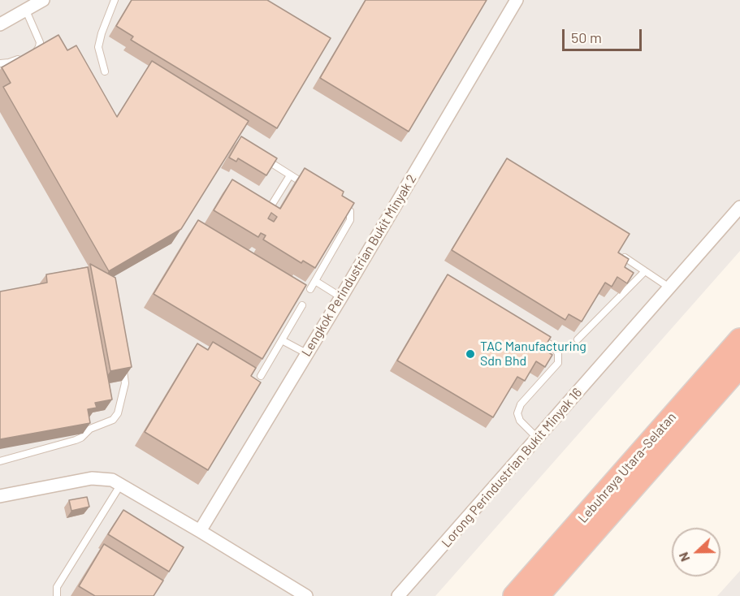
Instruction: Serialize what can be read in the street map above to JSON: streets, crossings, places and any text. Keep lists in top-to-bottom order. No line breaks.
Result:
{"streets":{"highway":["Lebuhraya Utara–Selatan"],"street":["Lengkok Perindustrian Bukit Minyak 2","Lorong Perindustrian Bukit Minyak 16"]},"places":["TAC Manufacturing Sdn Bhd"],"scale_bar":"50 m","north":"left"}
